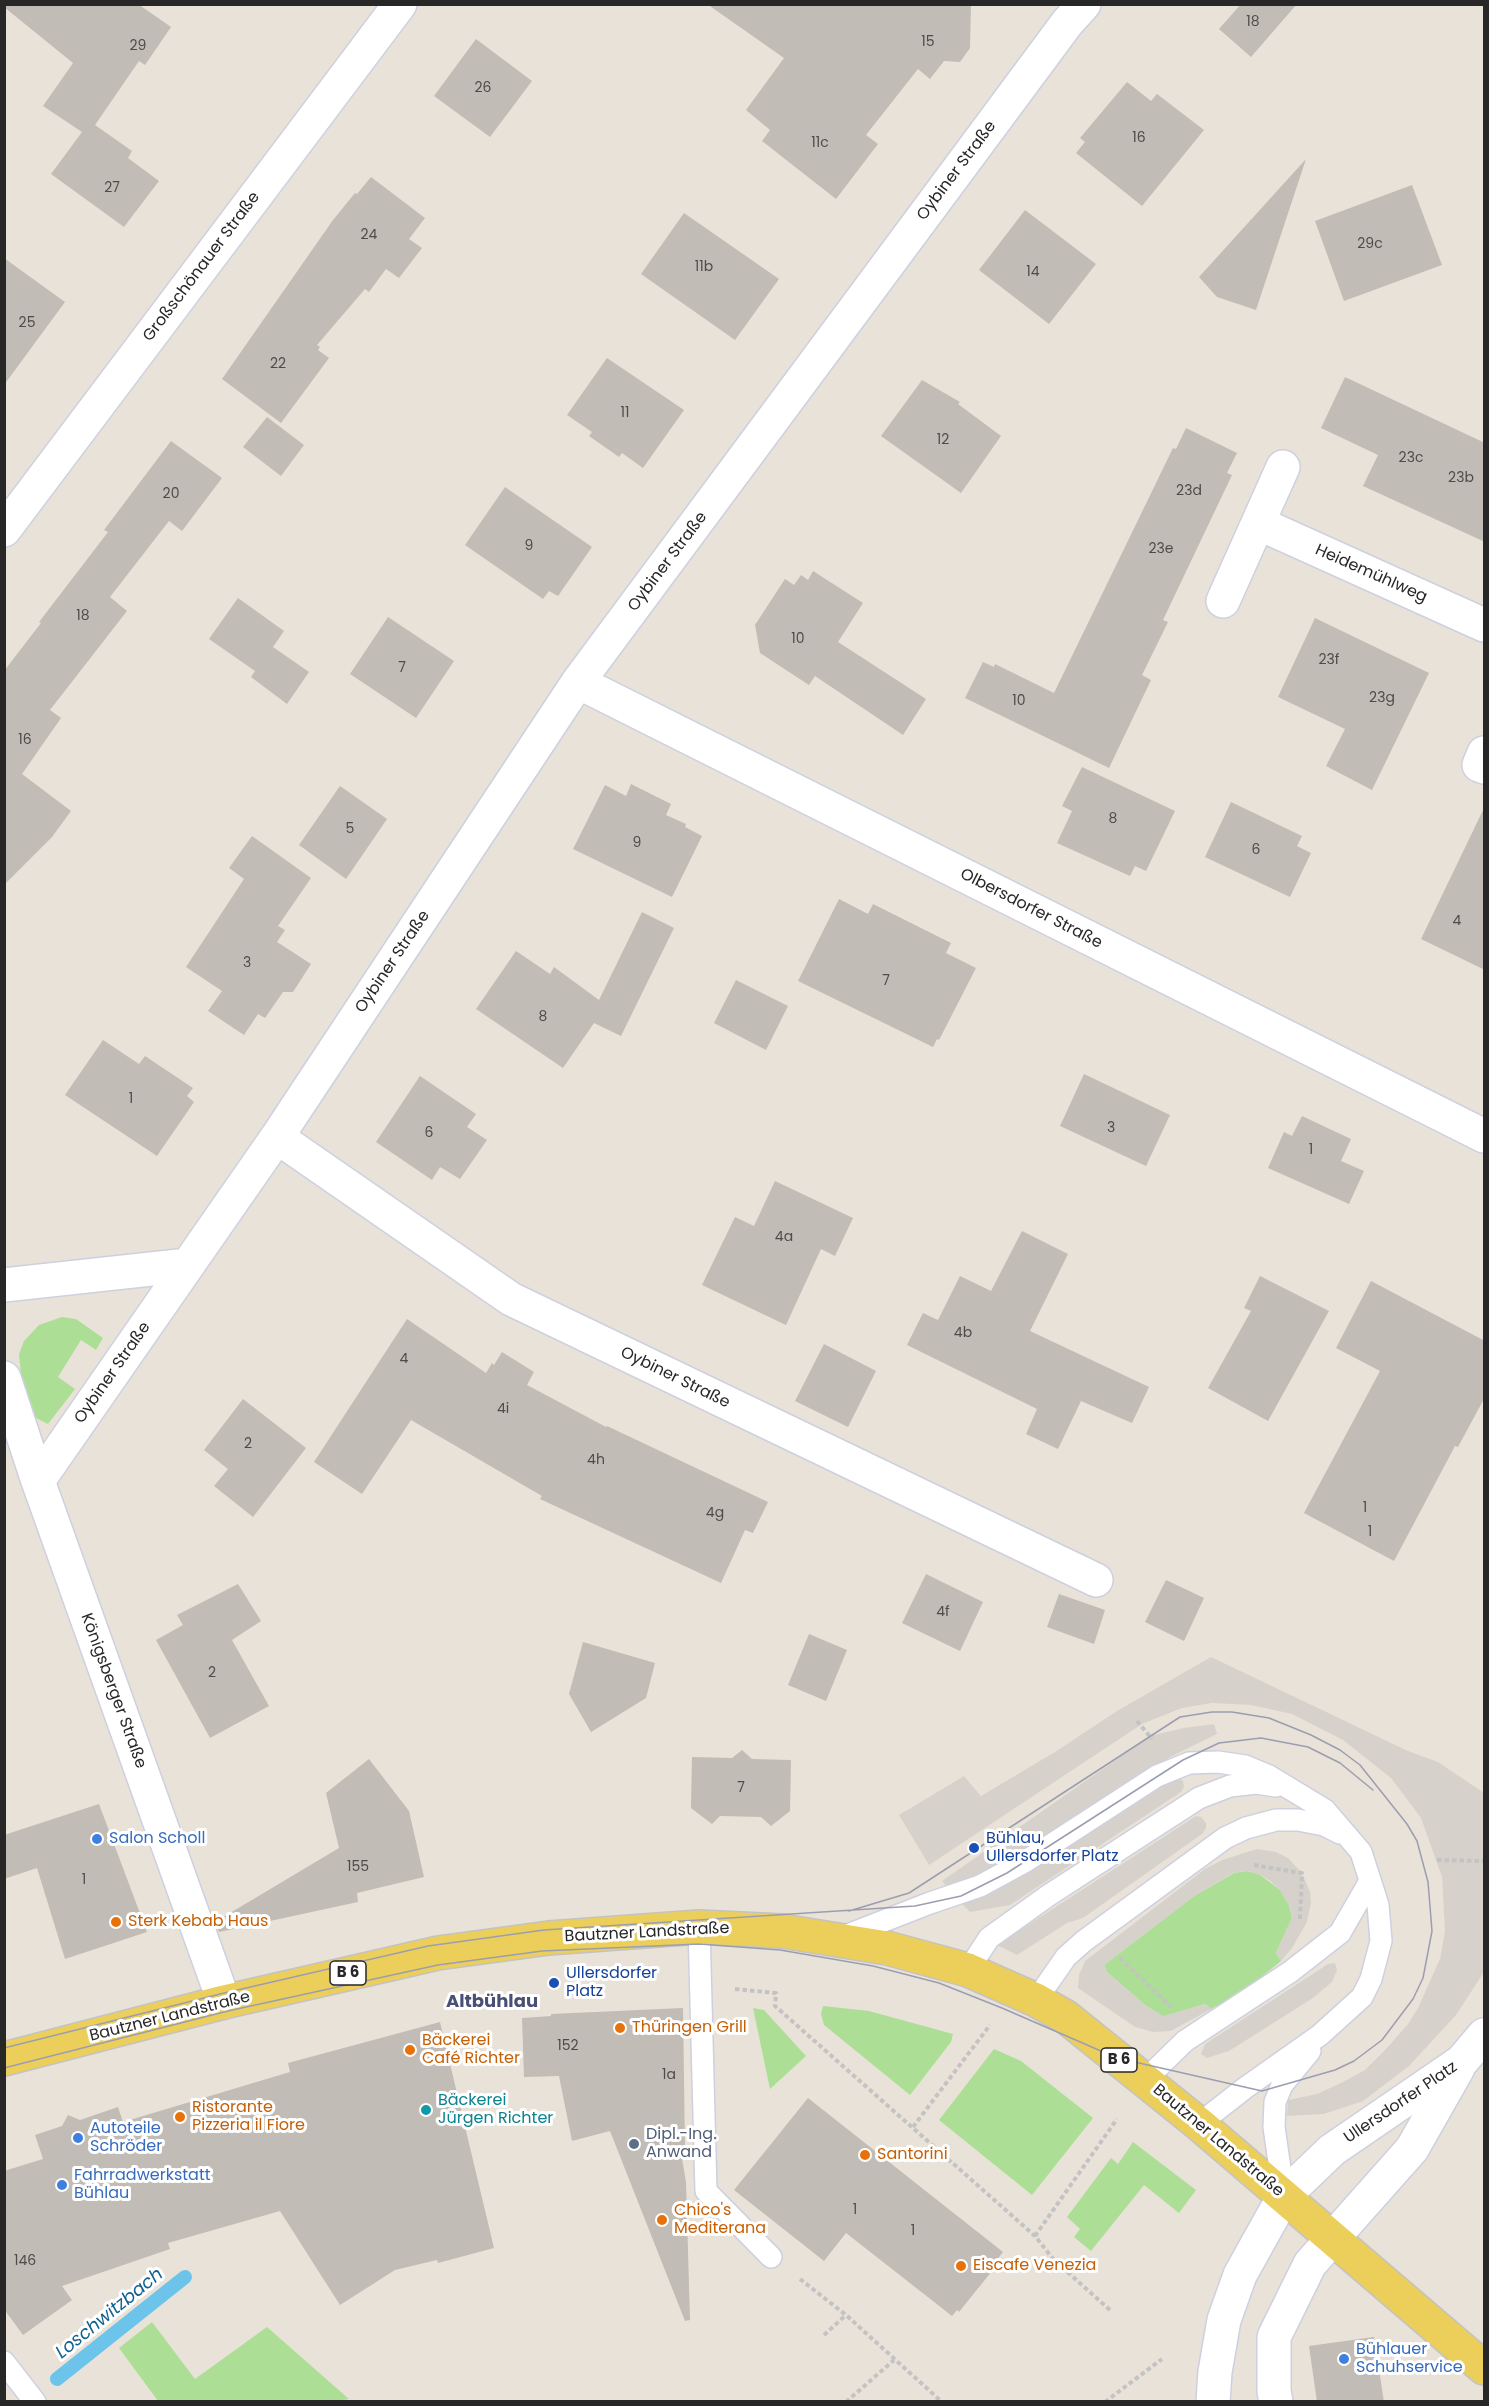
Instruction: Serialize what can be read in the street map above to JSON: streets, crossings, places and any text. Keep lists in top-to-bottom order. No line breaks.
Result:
{"streets":{"main road":["Bautzner Landstraße","B 6"],"street":["Oybiner Straße","Großschönauer Straße","Heidemühlweg","Olbersdorfer Straße","Königsberger Straße","Ullersdorfer Platz"]},"crossings":[["Oybiner Straße","Olbersdorfer Straße"],["Oybiner Straße","Königsberger Straße"],["Königsberger Straße","Bautzner Landstraße"],["Bautzner Landstraße","Ullersdorfer Platz"]],"districts":["Altbühlau"],"water":["Loschwitzbach"],"places":["Salon Scholl","Bühlau, Ullersdorfer Platz","Sterk Kebab Haus","Ullersdorfer Platz","Thüringen Grill","Bäckerei Café Richter","Bäckerei Jürgen Richter","Ristorante Pizzeria il Fiore","Autoteile Schröder","Dipl.-Ing. Anwand","Santorini","Fahrradwerkstatt Bühlau","Chico's Mediterana","Eiscafe Venezia","Bühlauer Schuhservice"],"house_numbers":["18","15","29","26","16","11c","27","24","29c","11b","14","25","22","11","12","23c","23b","23d","20","9","23e","18","10","23f","7","23g","10","16","8","5","9","6","4","3","7","8","1","3","6","1","4a","4b","4","4i","2","4h","1","4g","1","4f","2","7","155","1","152","1a","1","1","146"]}
